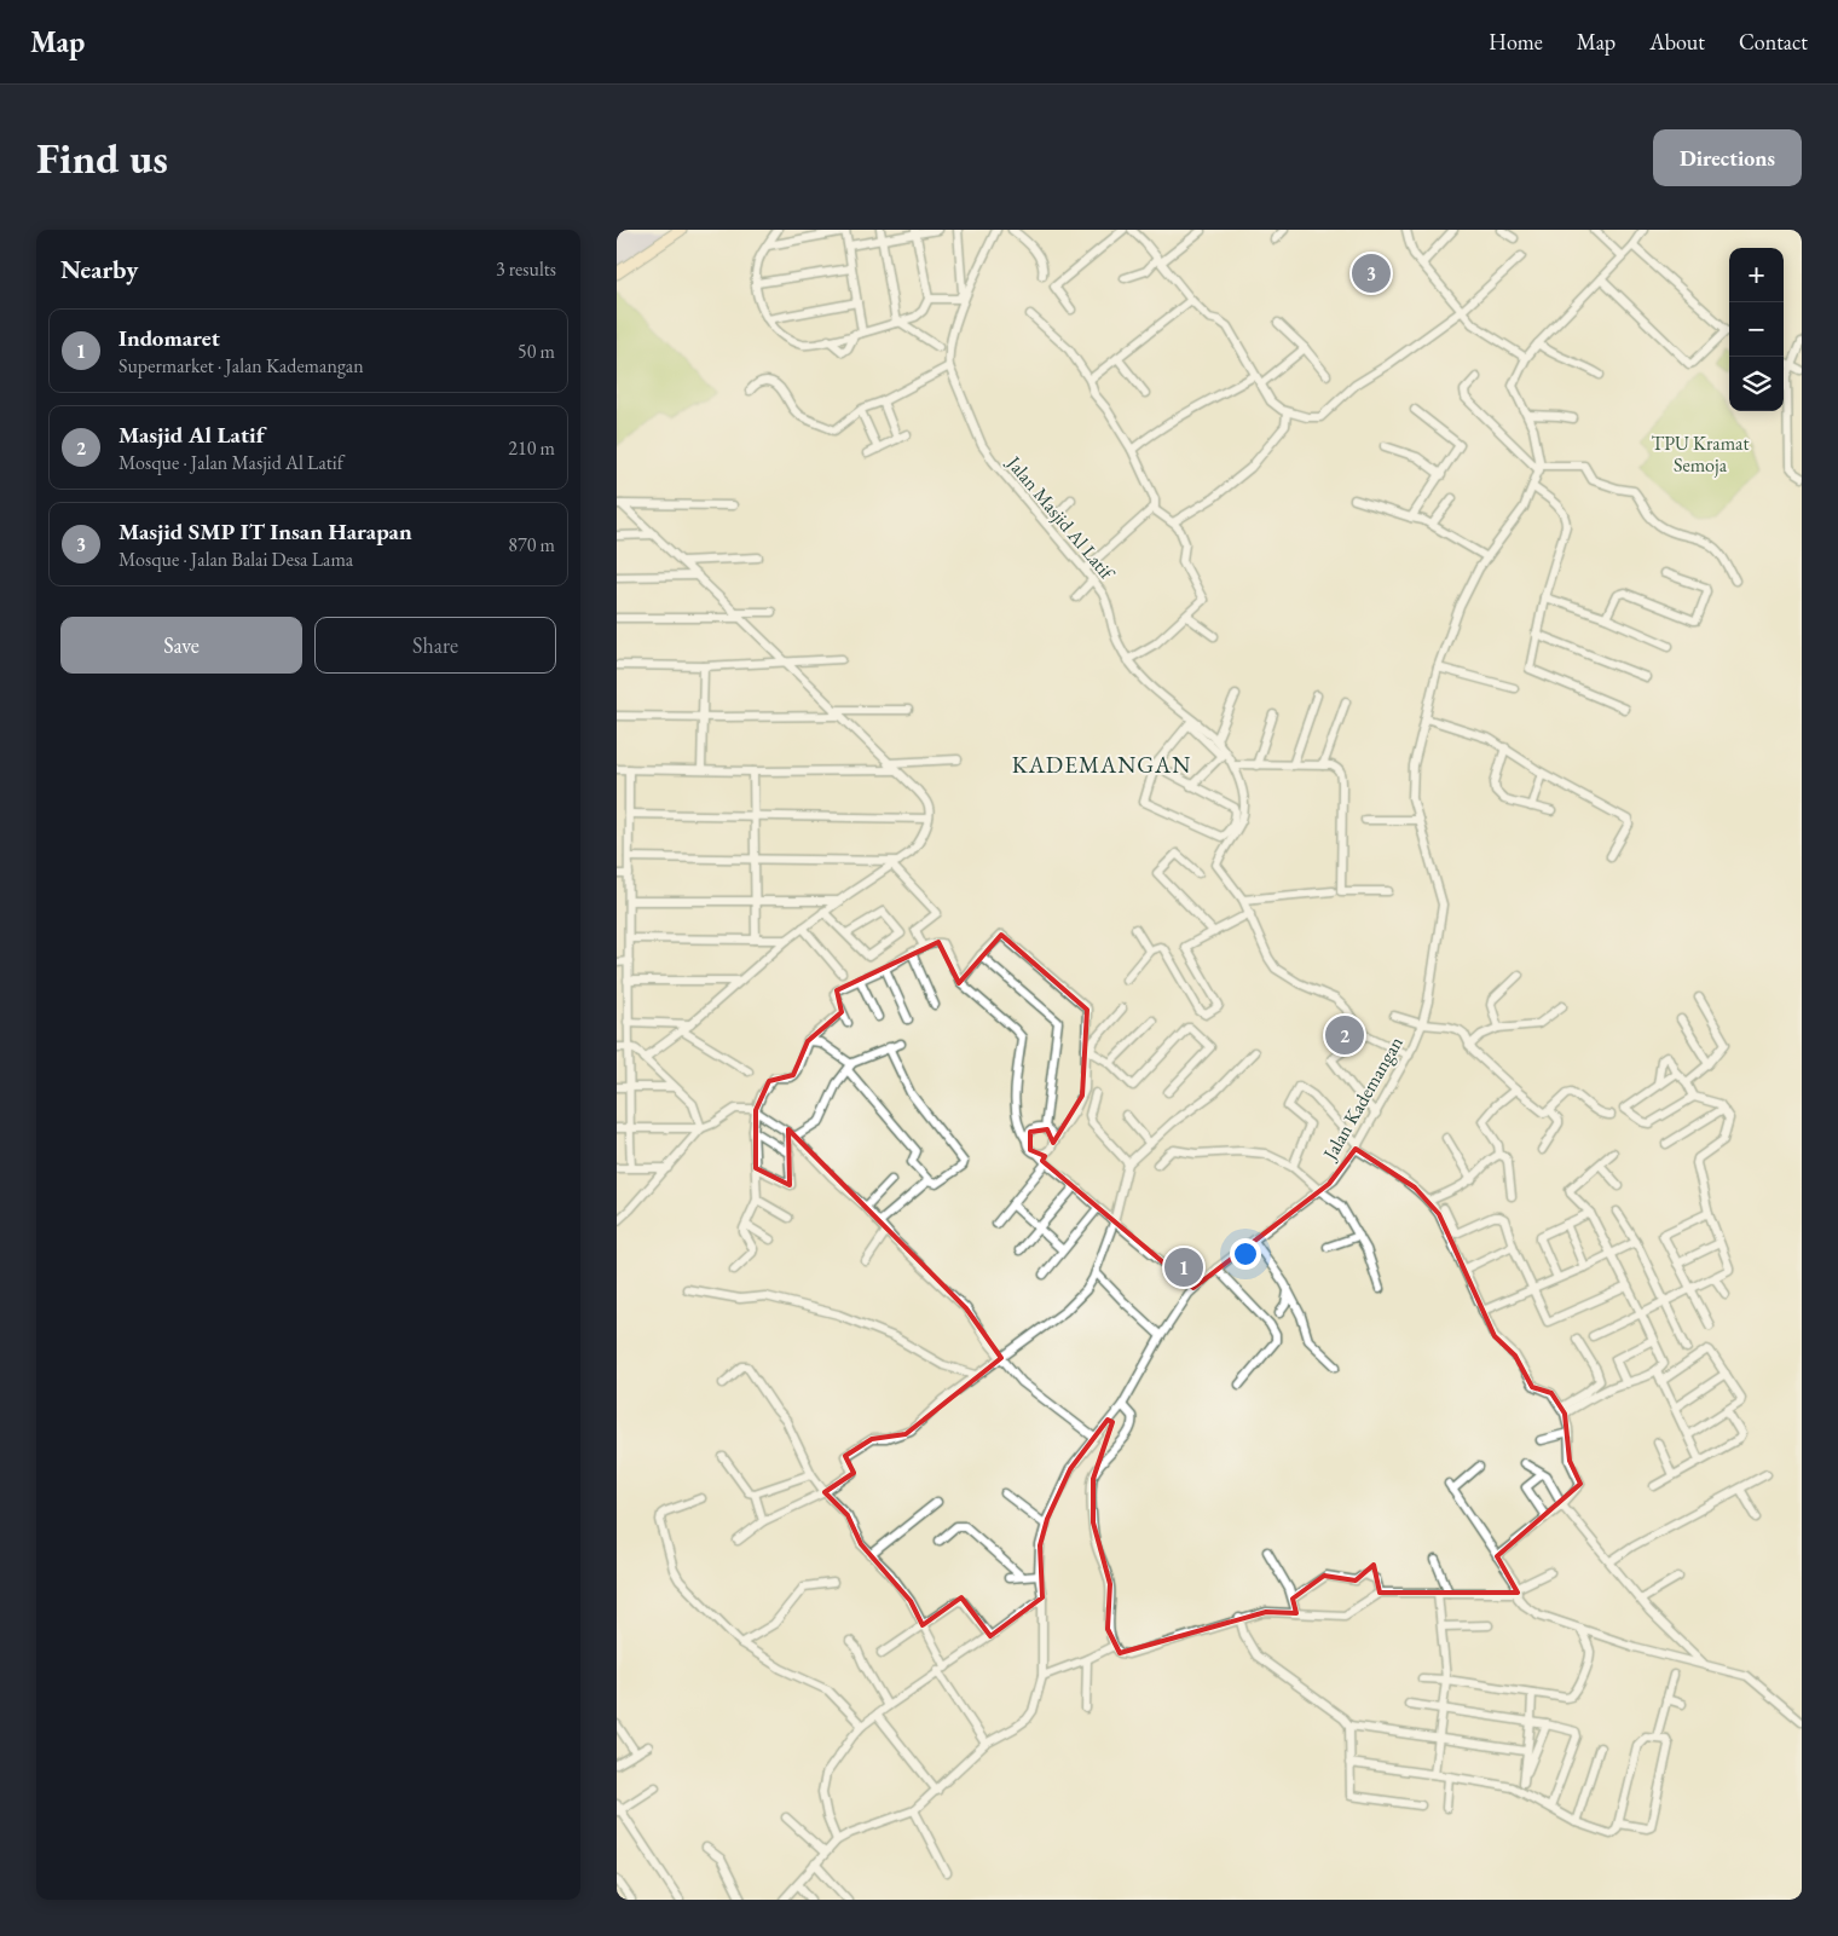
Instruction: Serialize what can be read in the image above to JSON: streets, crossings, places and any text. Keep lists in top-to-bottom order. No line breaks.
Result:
{"streets":{"street":["Jalan Masjid Al Latif","Jalan Kademangan"]},"crossings":[["Jalan Masjid Al Latif","Jalan Kademangan"]],"districts":["KADEMANGAN"],"parks":["TPU Kramat Semoja"],"page":{"header":"Map","nav":["Home","Map","About","Contact"],"buttons":["Directions",["Save","Share"]],"title":"Find us","heading":["Nearby","3 results"],"map_buttons":["+","−"],"pins":["3","2","1"],"list":[{"mark":"1","name":"Indomaret","note":"Supermarket · Jalan Kademangan","value":"50 m"},{"mark":"2","name":"Masjid Al Latif","note":"Mosque · Jalan Masjid Al Latif","value":"210 m"},{"mark":"3","name":"Masjid SMP IT Insan Harapan","note":"Mosque · Jalan Balai Desa Lama","value":"870 m"}]}}
